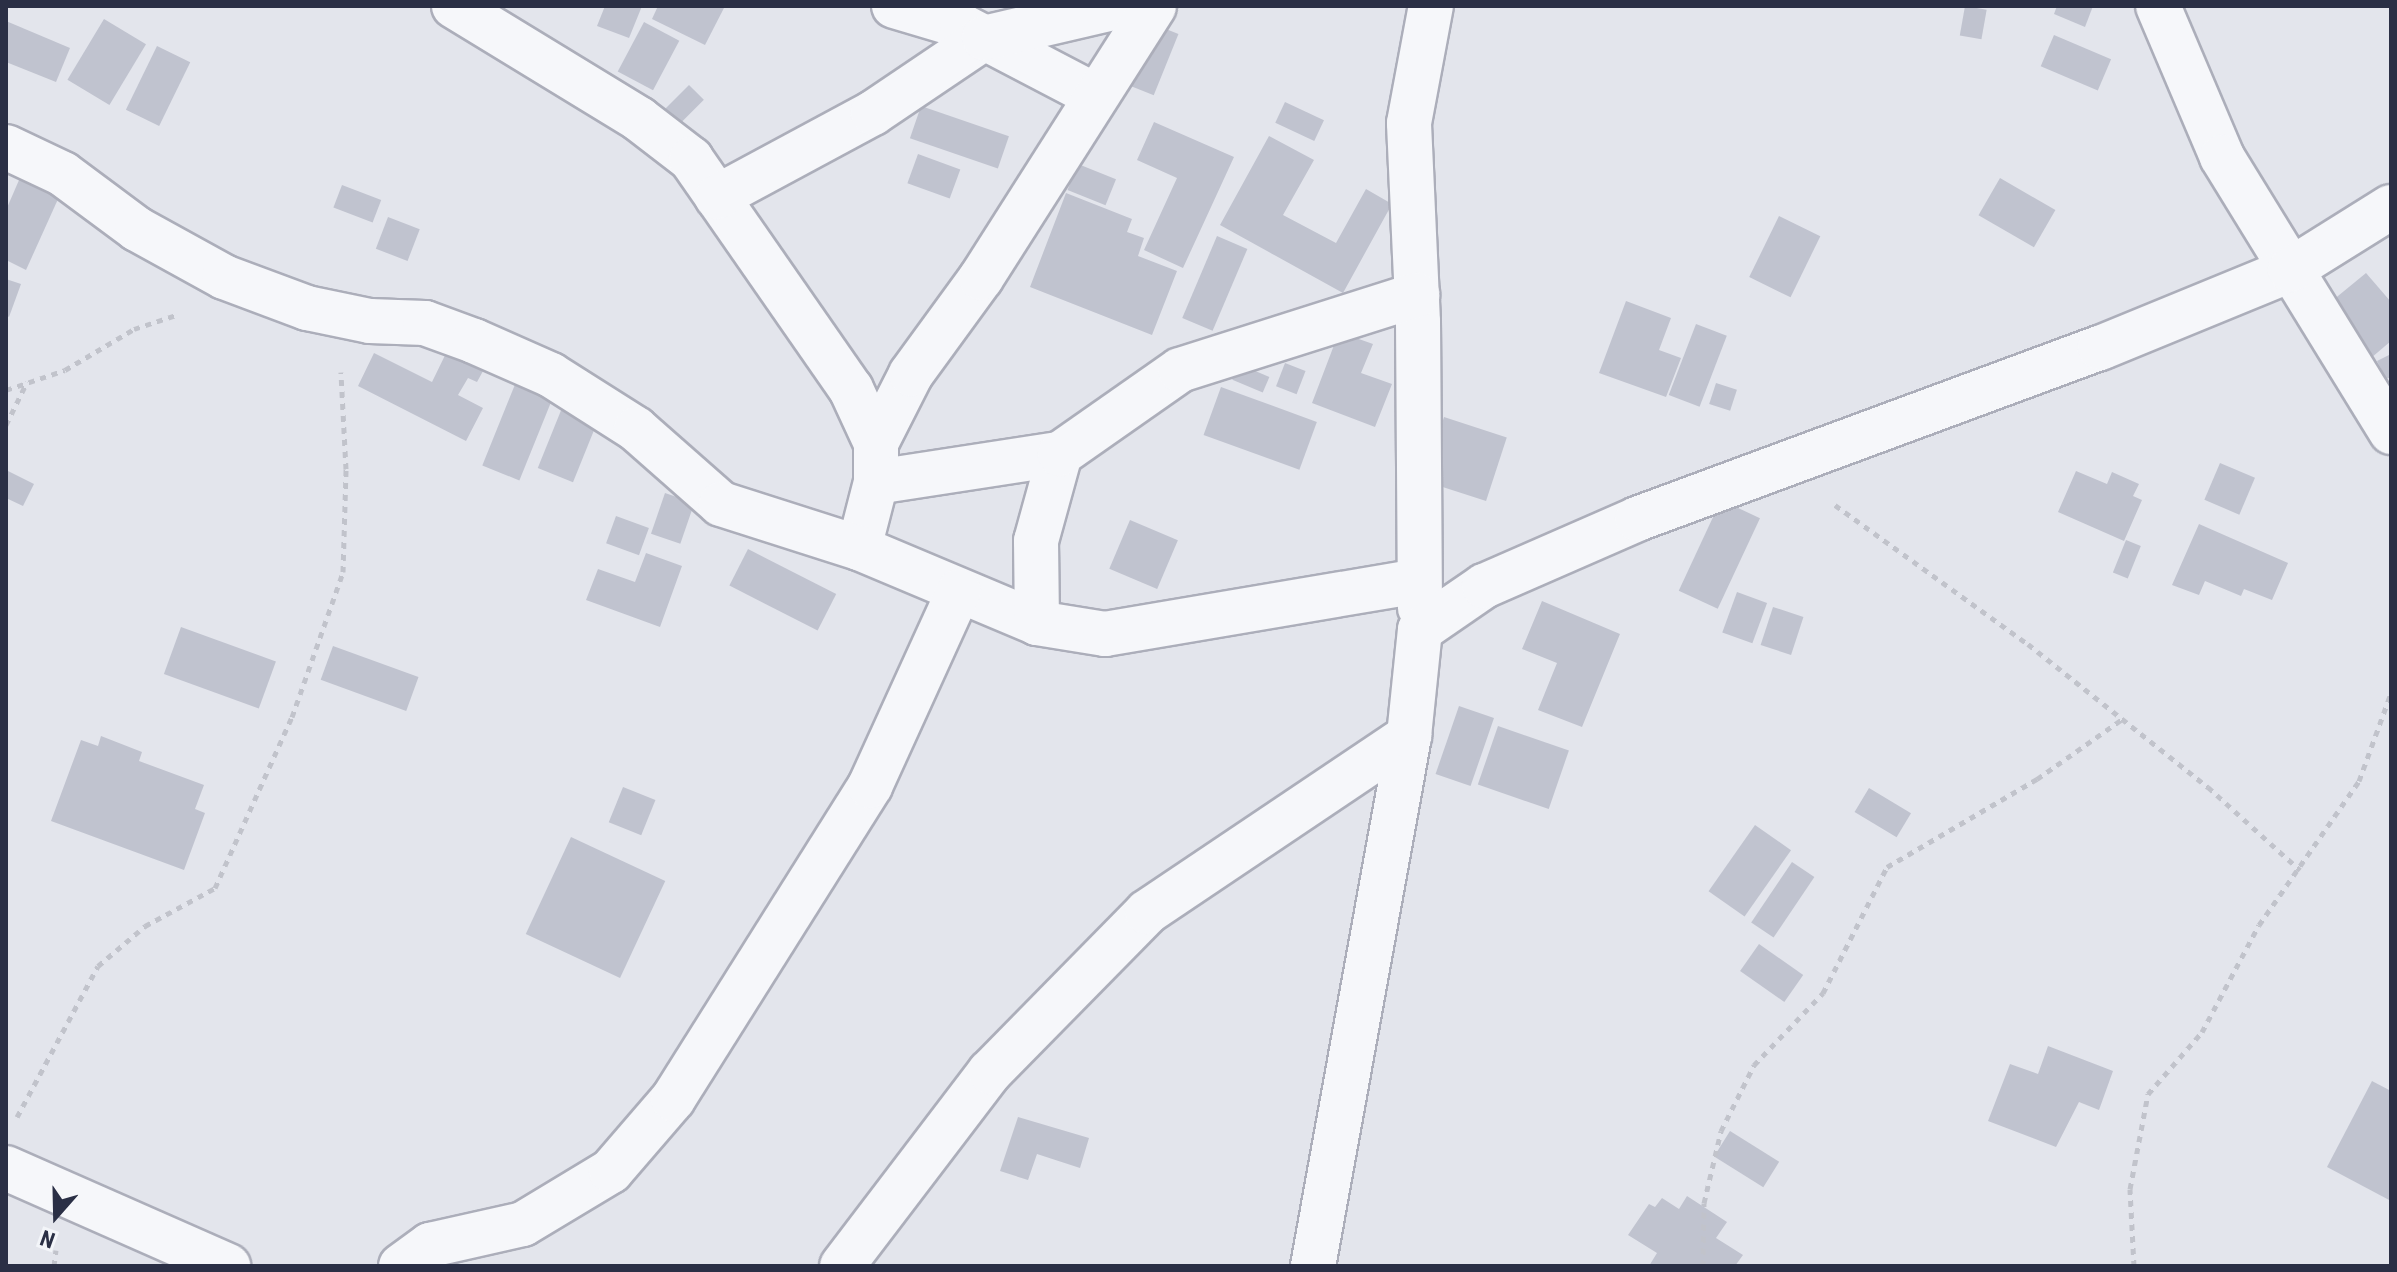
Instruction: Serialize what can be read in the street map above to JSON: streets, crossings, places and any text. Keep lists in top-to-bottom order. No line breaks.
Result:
{"north":"bottom"}
